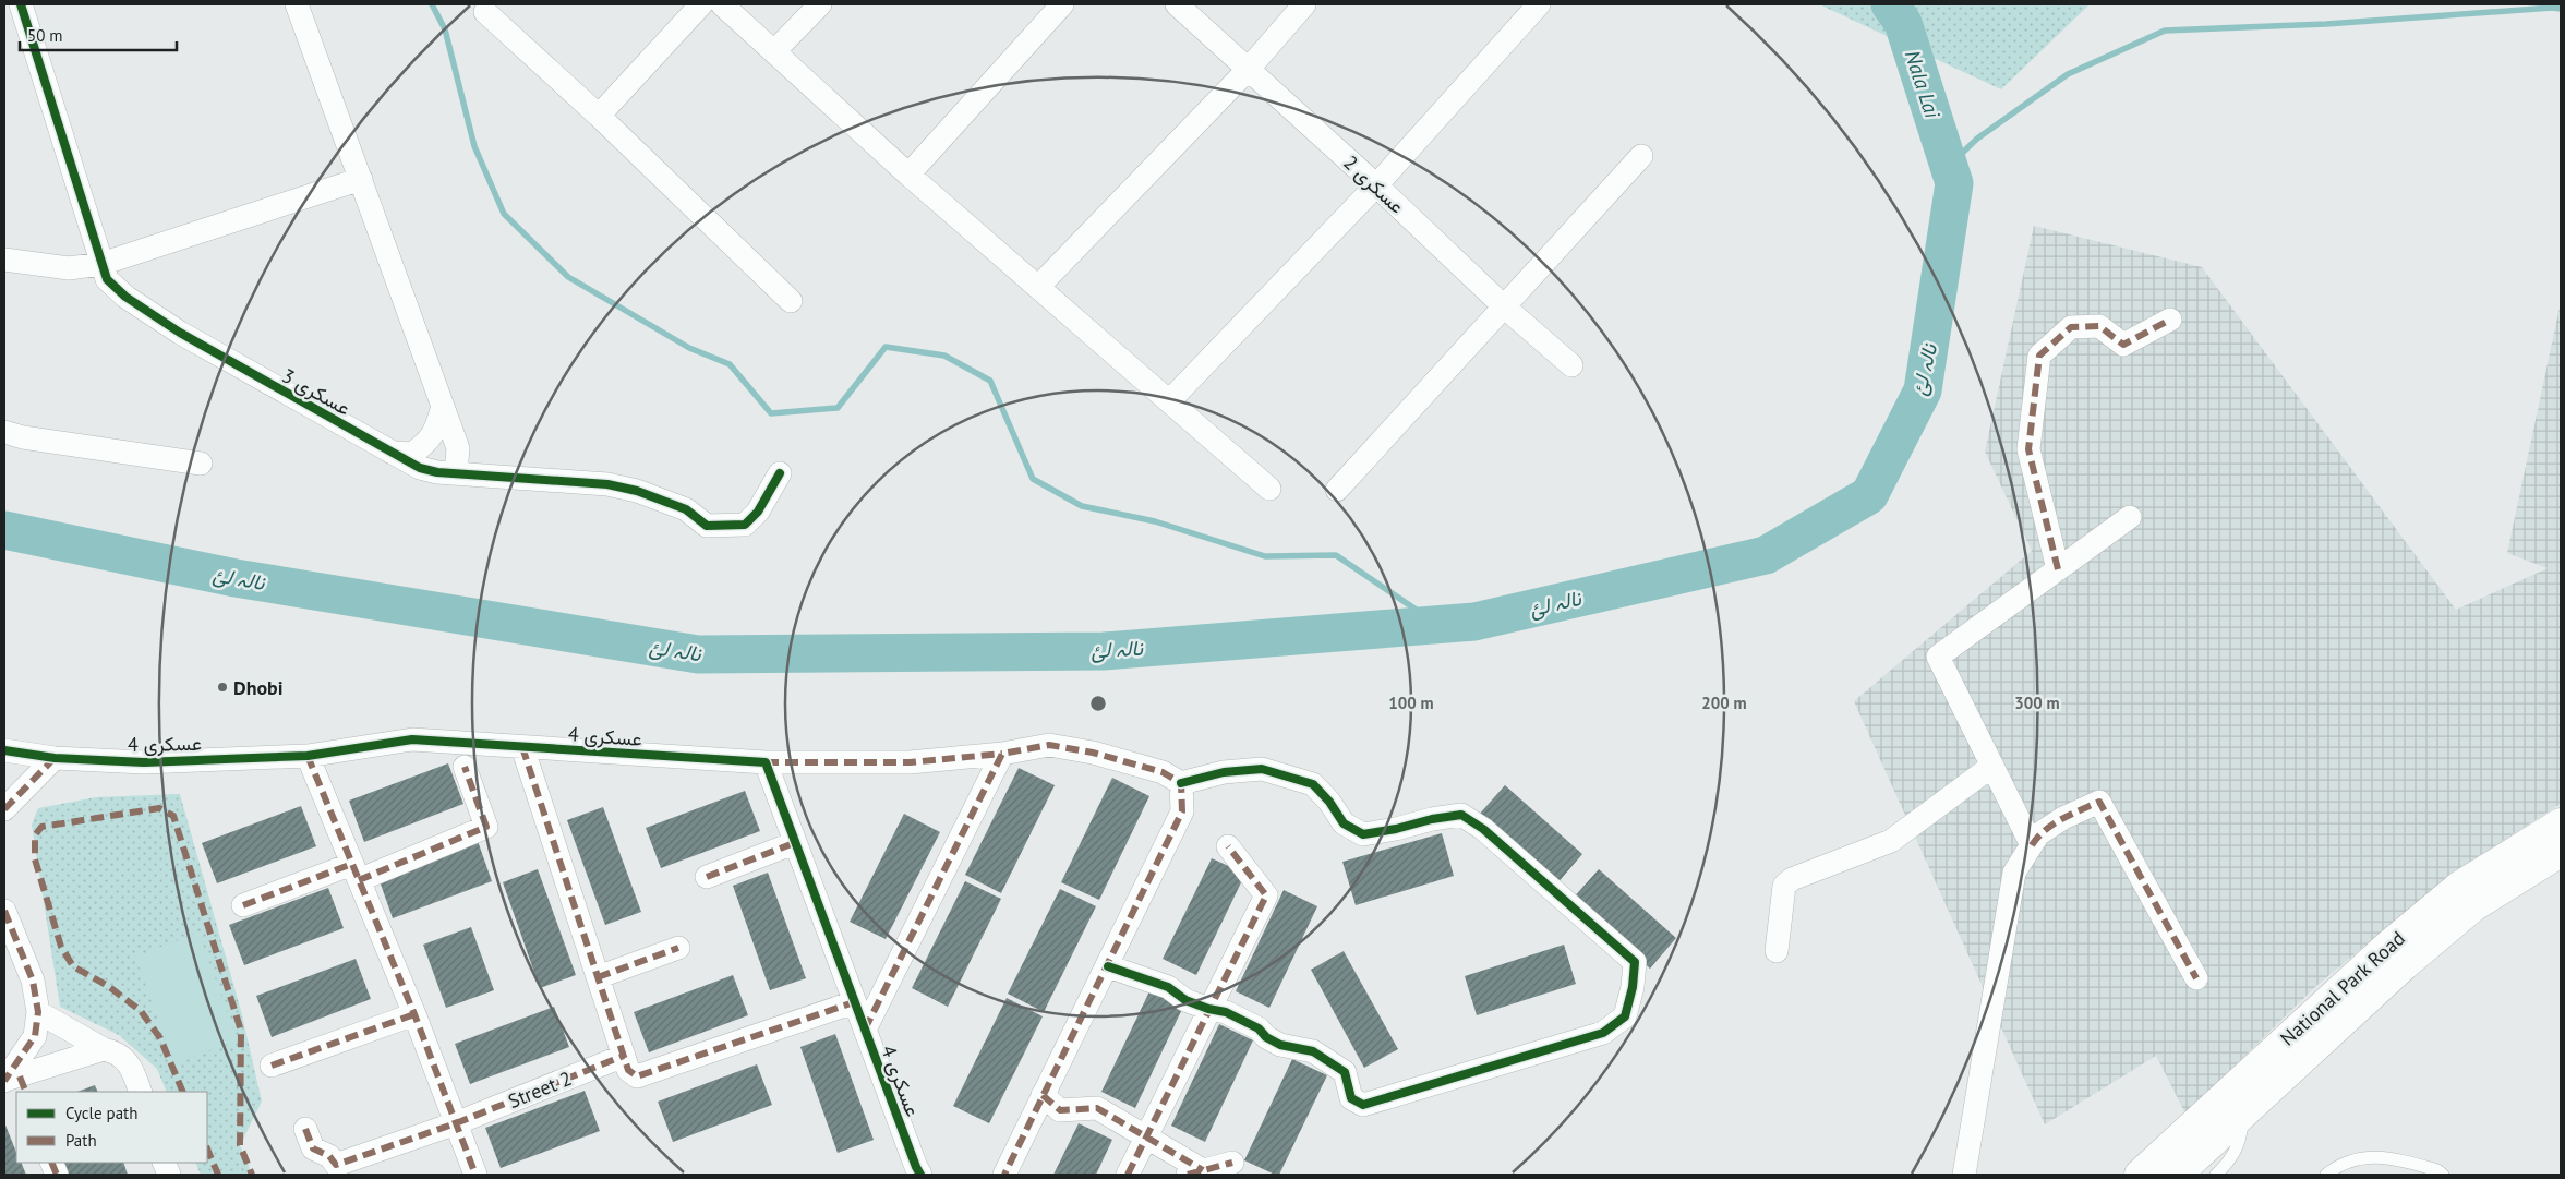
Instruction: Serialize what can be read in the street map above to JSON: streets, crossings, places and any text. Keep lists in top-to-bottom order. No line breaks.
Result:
{"streets":{"street":["عسکری 2","عسکری 3","عسکری 4","National Park Road","Street 2"]},"water":["Nala Lai","نالہ لئ"],"places":["Dhobi"],"legend":["Cycle path","Path"],"scale_bar":"50 m","rings":["100 m","200 m","300 m"]}
